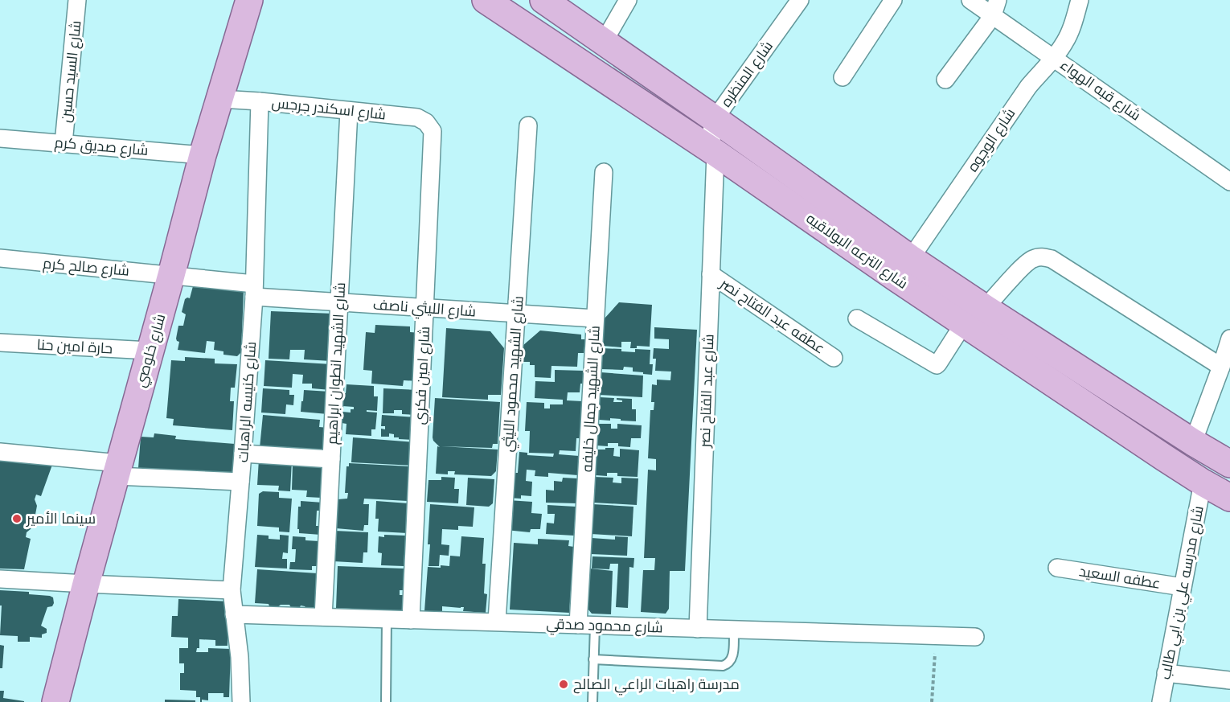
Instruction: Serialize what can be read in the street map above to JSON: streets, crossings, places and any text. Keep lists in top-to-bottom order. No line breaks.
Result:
{"streets":{"main road":["شارع الترعه البولاقيه","شارع خلوصي"],"street":["شارع السيد حسين","شارع المنظره","شارع قبه الهواء","شارع اسكندر جرجس","شارع الوجوه","شارع صديق كرم","شارع صالح كرم","شارع الليثي ناصف","عطفه عبد الفتاح نصر","حارة امين حنا","شارع الشهيد انطوان ابراهيم","شارع الشهيد محمود الليثي","شارع امين فكري","شارع عبد الفتاح نصر","شارع الشهيد جمال خليفه","شارع كنيسه الراهبات","عطفه السعيد","شارع مدرسه علي بن ابي طالب","شارع محمود صدقي"]},"crossings":[["شارع السيد حسين","شارع صديق كرم"],["شارع المنظره","شارع الترعه البولاقيه"],["شارع المنظره","شارع عبد الفتاح نصر"],["شارع قبه الهواء","شارع الوجوه"],["شارع اسكندر جرجس","شارع خلوصي"],["شارع اسكندر جرجس","شارع الشهيد انطوان ابراهيم"],["شارع اسكندر جرجس","شارع امين فكري"],["شارع اسكندر جرجس","شارع كنيسه الراهبات"],["شارع الوجوه","شارع الترعه البولاقيه"],["شارع صديق كرم","شارع خلوصي"],["شارع الترعه البولاقيه","شارع عبد الفتاح نصر"],["شارع الترعه البولاقيه","شارع مدرسه علي بن ابي طالب"],["شارع صالح كرم","شارع الليثي ناصف"],["شارع صالح كرم","شارع خلوصي"],["شارع صالح كرم","شارع كنيسه الراهبات"],["شارع الليثي ناصف","شارع الشهيد انطوان ابراهيم"],["شارع الليثي ناصف","شارع الشهيد محمود الليثي"],["شارع الليثي ناصف","شارع امين فكري"],["شارع الليثي ناصف","شارع الشهيد جمال خليفه"],["شارع الليثي ناصف","شارع كنيسه الراهبات"],["عطفه عبد الفتاح نصر","شارع عبد الفتاح نصر"],["حارة امين حنا","شارع خلوصي"],["شارع الشهيد انطوان ابراهيم","شارع محمود صدقي"],["شارع الشهيد محمود الليثي","شارع محمود صدقي"],["شارع امين فكري","شارع محمود صدقي"],["شارع عبد الفتاح نصر","شارع محمود صدقي"],["شارع الشهيد جمال خليفه","شارع محمود صدقي"],["شارع كنيسه الراهبات","شارع محمود صدقي"],["عطفه السعيد","شارع مدرسه علي بن ابي طالب"]],"places":["سينما الأمير","مدرسة راهبات الراعي الصالح"]}
